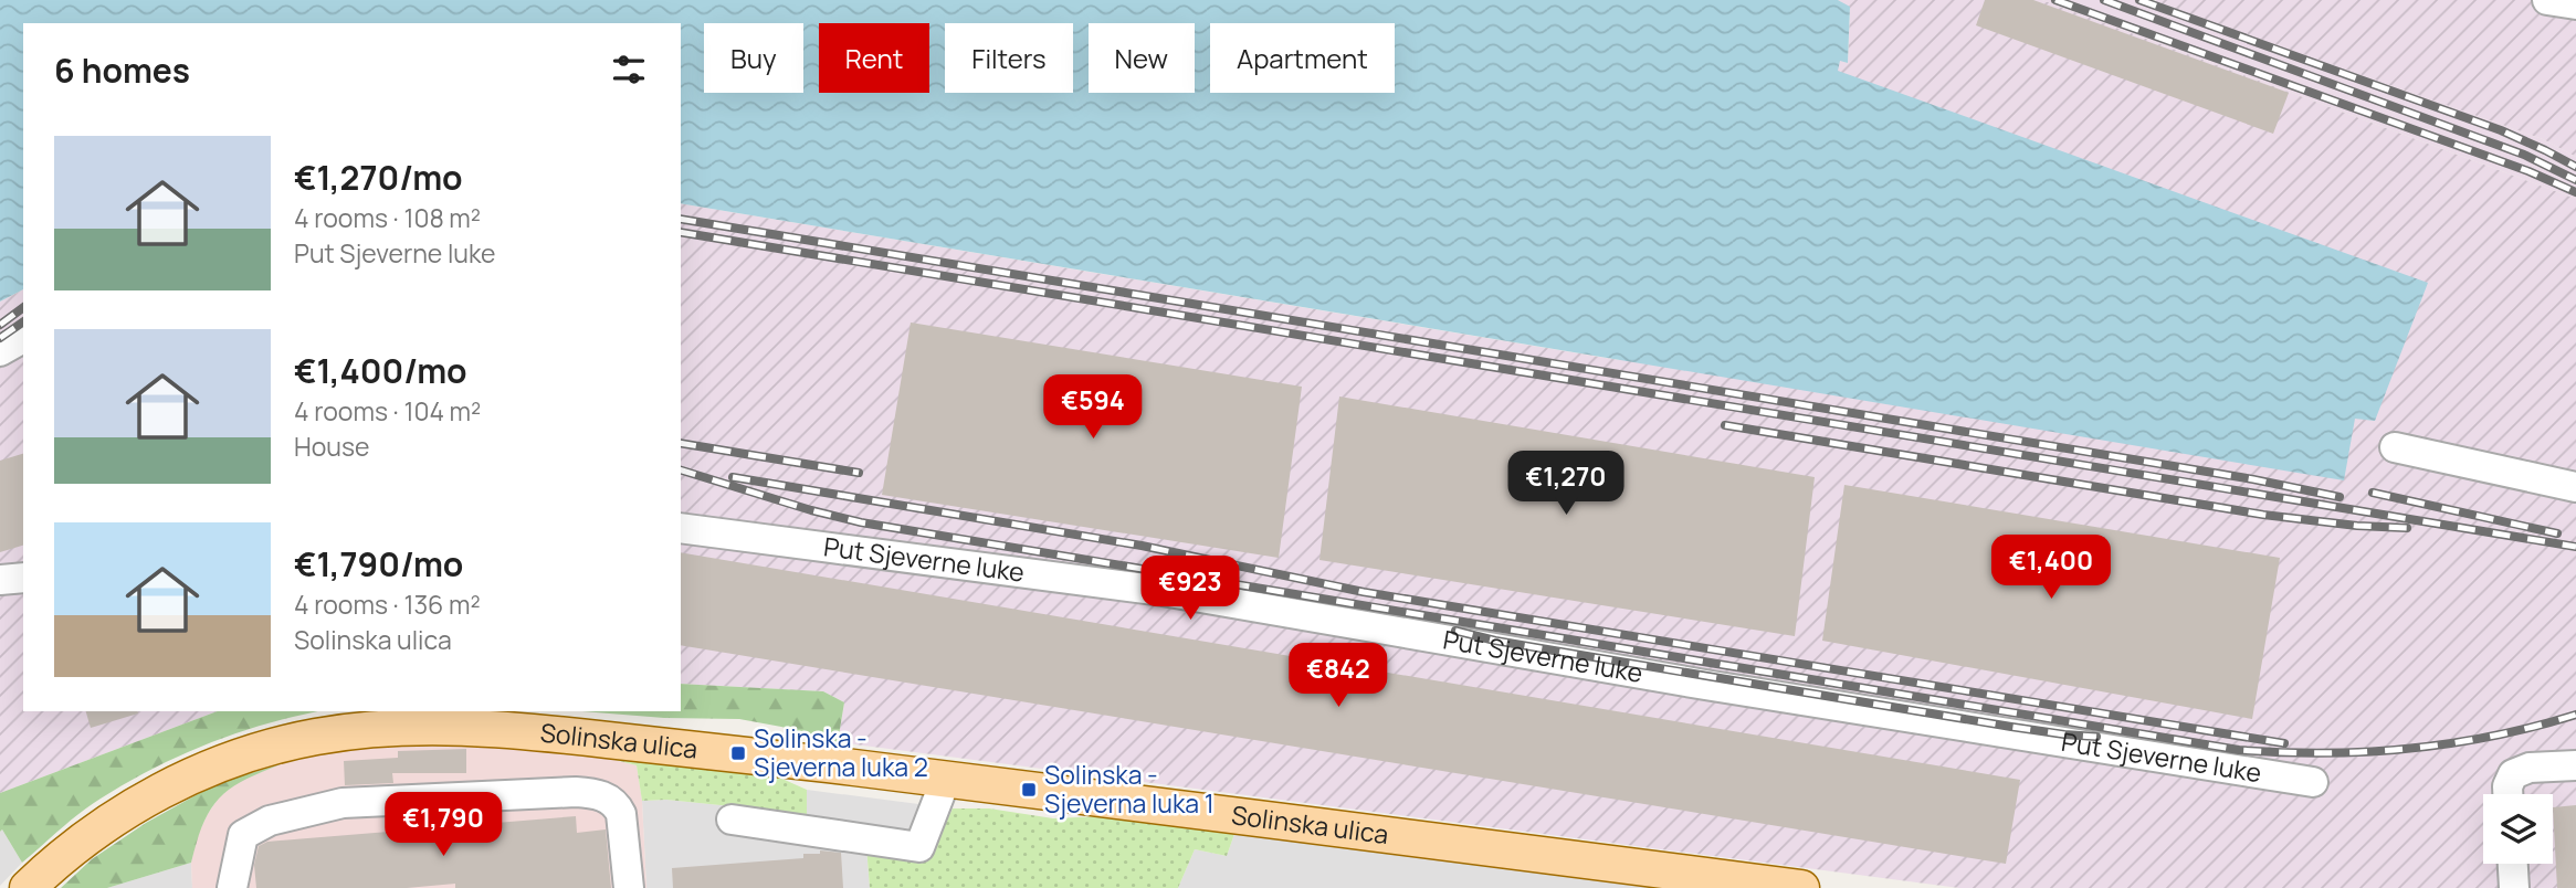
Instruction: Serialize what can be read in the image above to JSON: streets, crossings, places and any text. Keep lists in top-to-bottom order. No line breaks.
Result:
{"streets":{"main road":["Solinska ulica"],"street":["Put Sjeverne luke"]},"places":{"transit":["Solinska - Sjeverna luka 2","Solinska - Sjeverna luka 1"]},"page":{"chip":["Buy","Rent","Filters","New","Apartment"],"heading":"6 homes","list":[{"name":"€1,270/mo","note":"4 rooms · 108 m² · Put Sjeverne luke"},{"name":"€1,400/mo","note":"4 rooms · 104 m² · House"},{"name":"€1,790/mo","note":"4 rooms · 136 m² · Solinska ulica"}],"price":["€594","€1,270","€1,400","€923","€842","€1,790"]}}
